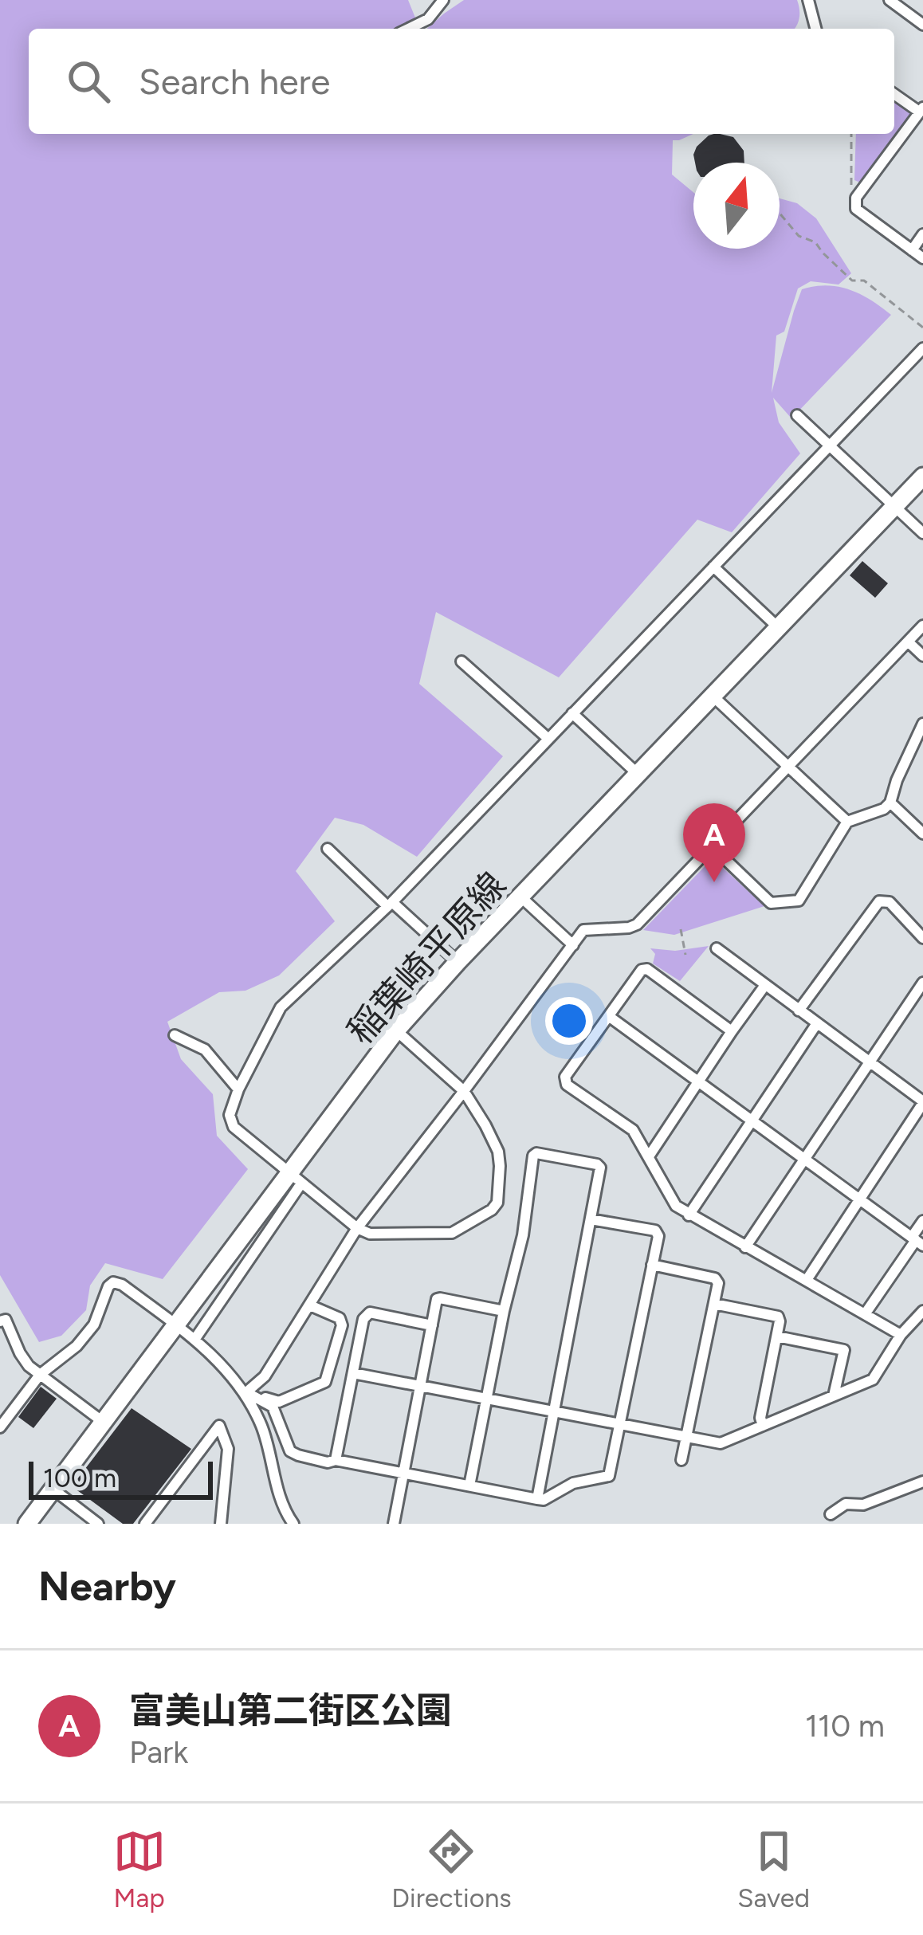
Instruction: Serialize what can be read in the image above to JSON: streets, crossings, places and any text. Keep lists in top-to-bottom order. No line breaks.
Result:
{"streets":{"main road":["稲葉崎平原線"]},"scale_bar":"100 m","north":"top","page":{"search":"Search here","pins":"A","scale":"100 m","heading":"Nearby","list":[{"mark":"A","name":"富美山第二街区公園","note":"Park","value":"110 m"}],"nav":["Map","Directions","Saved"]}}
